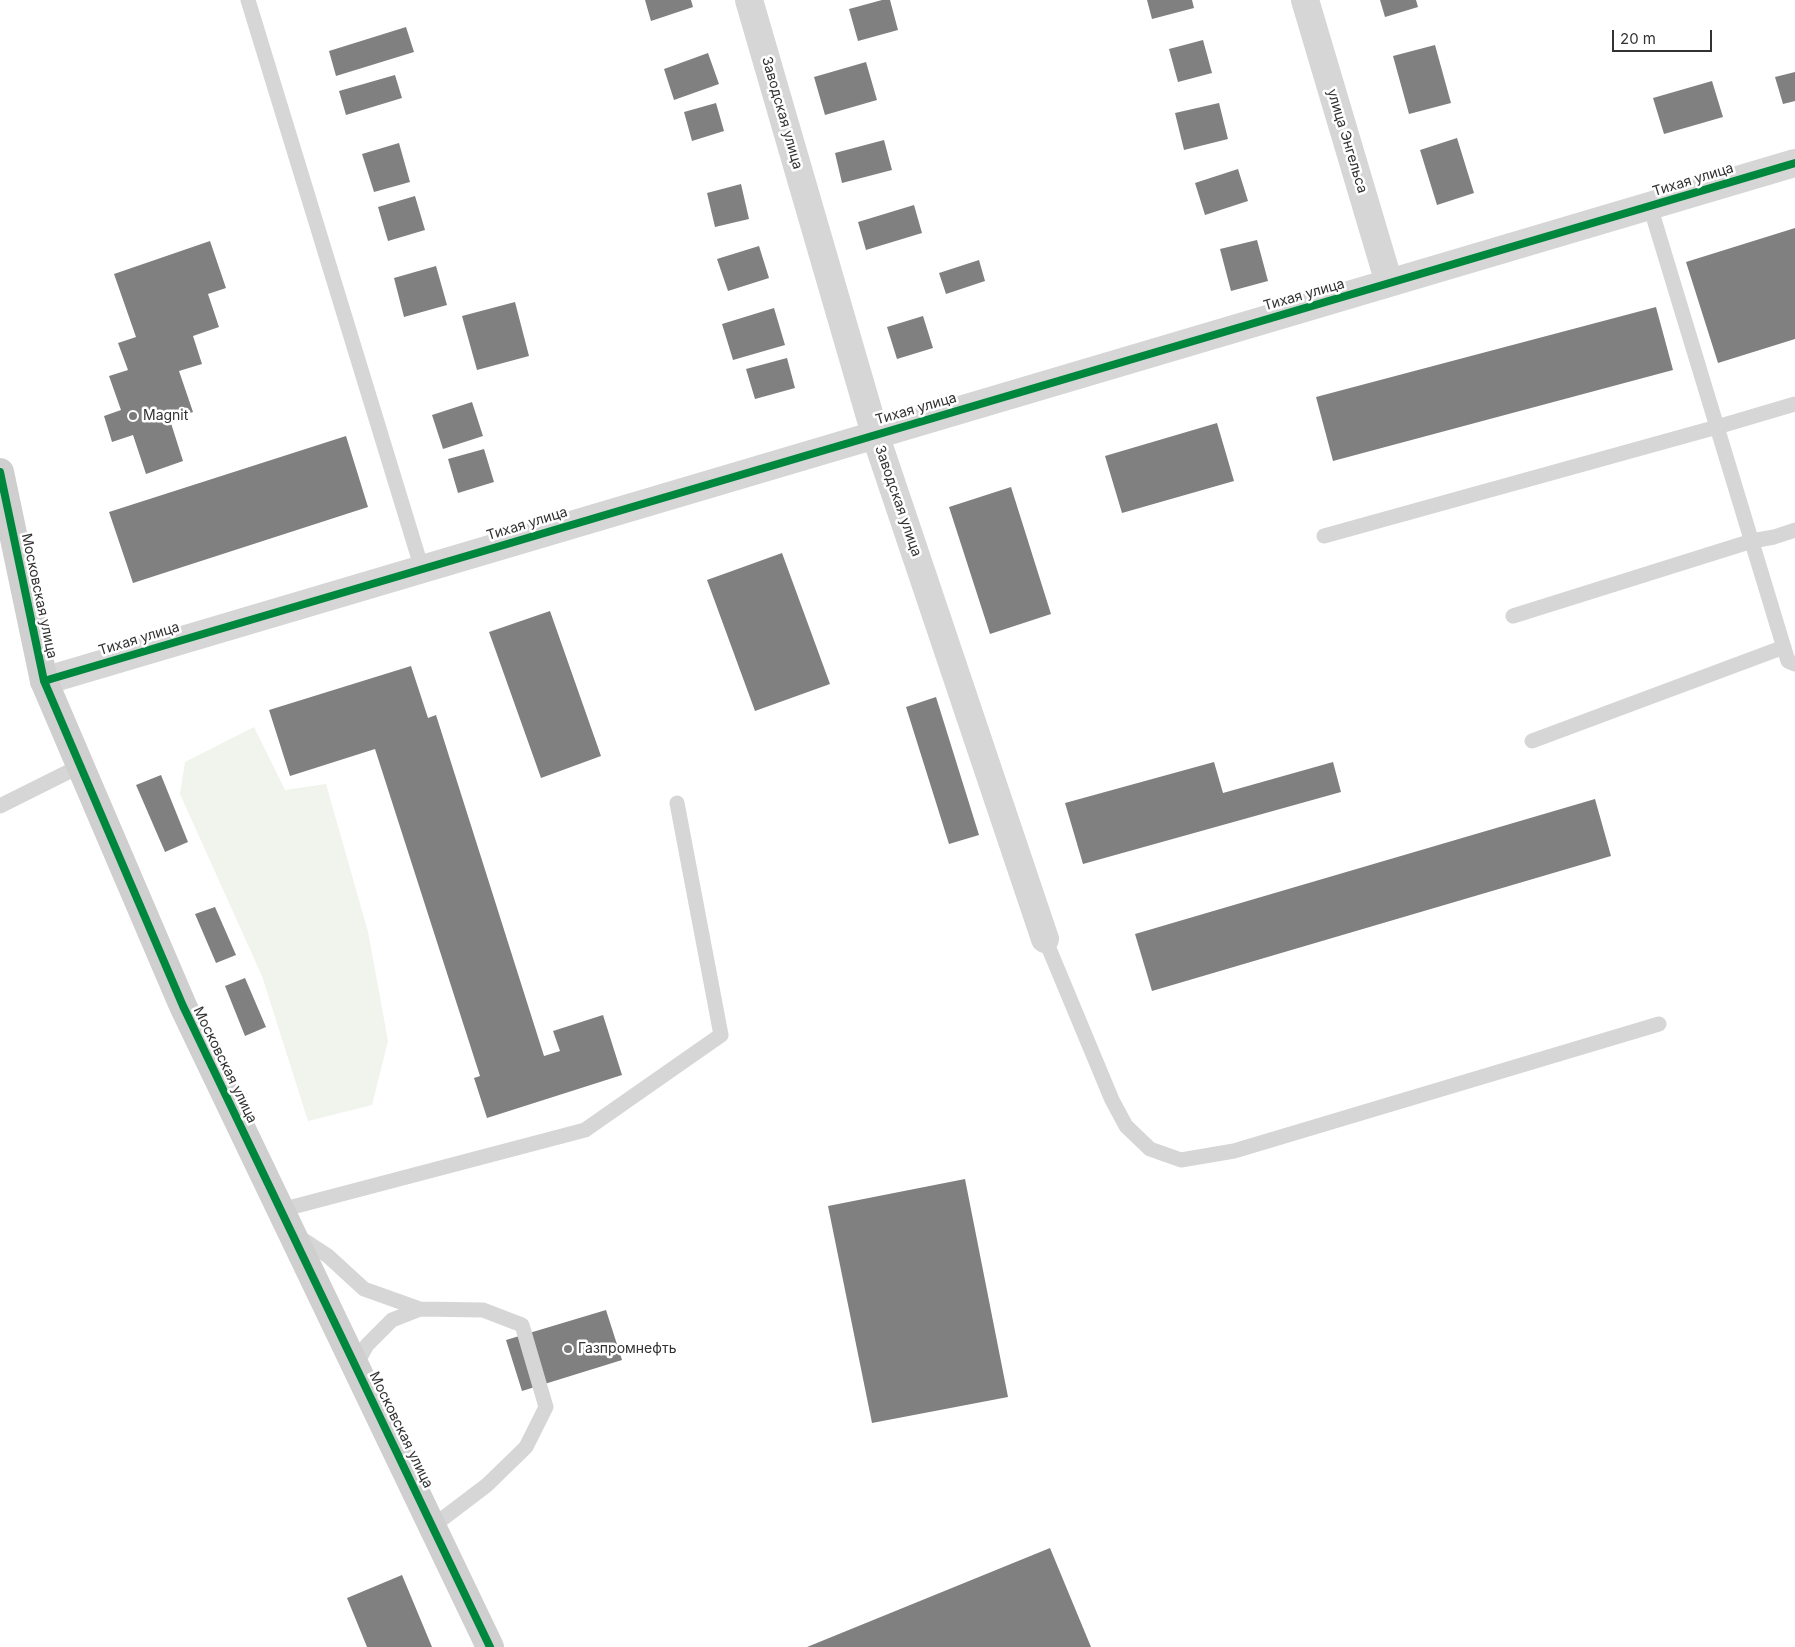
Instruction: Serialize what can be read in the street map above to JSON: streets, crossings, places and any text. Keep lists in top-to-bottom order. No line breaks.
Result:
{"streets":{"street":["Заводская улица","улица Энгельса","Тихая улица","Московская улица"]},"crossings":[["Заводская улица","Тихая улица"],["улица Энгельса","Тихая улица"],["Тихая улица","Московская улица"]],"places":["Magnit","Газпромнефть"],"scale_bar":"20 m"}
